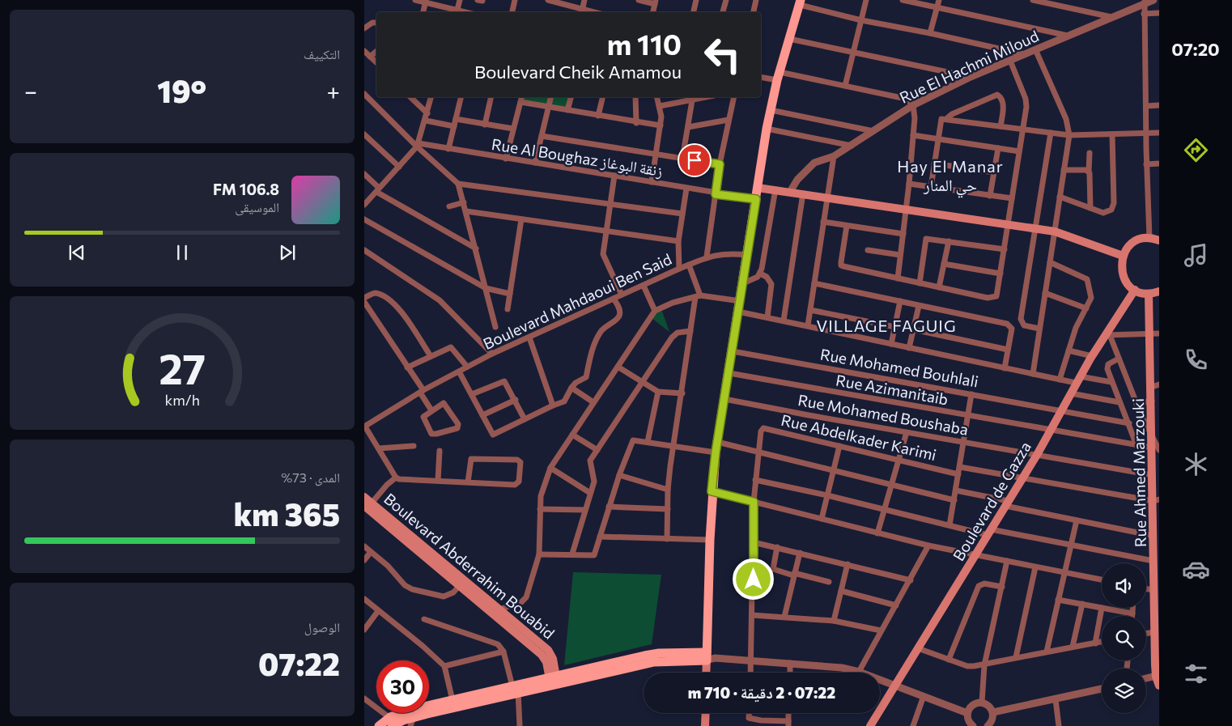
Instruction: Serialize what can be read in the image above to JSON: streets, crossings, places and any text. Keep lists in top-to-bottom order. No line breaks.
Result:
{"streets":{"main road":["Rue Ahmed Marzouki","Boulevard de Gazza","Boulevard Abderrahim Bouabid"],"street":["Rue El Hachmi Miloud","Rue Al Boughaz زنقة البوغاز","Boulevard Mahdaoui Ben Said","Rue Mohamed Bouhlali","Rue Azimanitaib","Rue Mohamed Boushaba","Rue Abdelkader Karimi"]},"crossings":[["Rue Mohamed Bouhlali","Boulevard de Gazza"],["Rue Azimanitaib","Rue Ahmed Marzouki"],["Rue Azimanitaib","Boulevard de Gazza"],["Rue Mohamed Boushaba","Rue Ahmed Marzouki"],["Rue Mohamed Boushaba","Boulevard de Gazza"]],"districts":["Hay El Manar حي المنار","VILLAGE FAGUIG"],"page":{"tabs":"07:20","tile":["التكييف",["المدى · 73%","365 km"],["الوصول","07:22"]],"turn":["110 m","Boulevard Cheik Amamou"],"heat":["−","19°","+"],"song":["106.8 FM","الموسيقى"],"limit":"30","trip":"07:22 · 2 دقيقة · 710 m","gauge":["27","km/h"]}}
